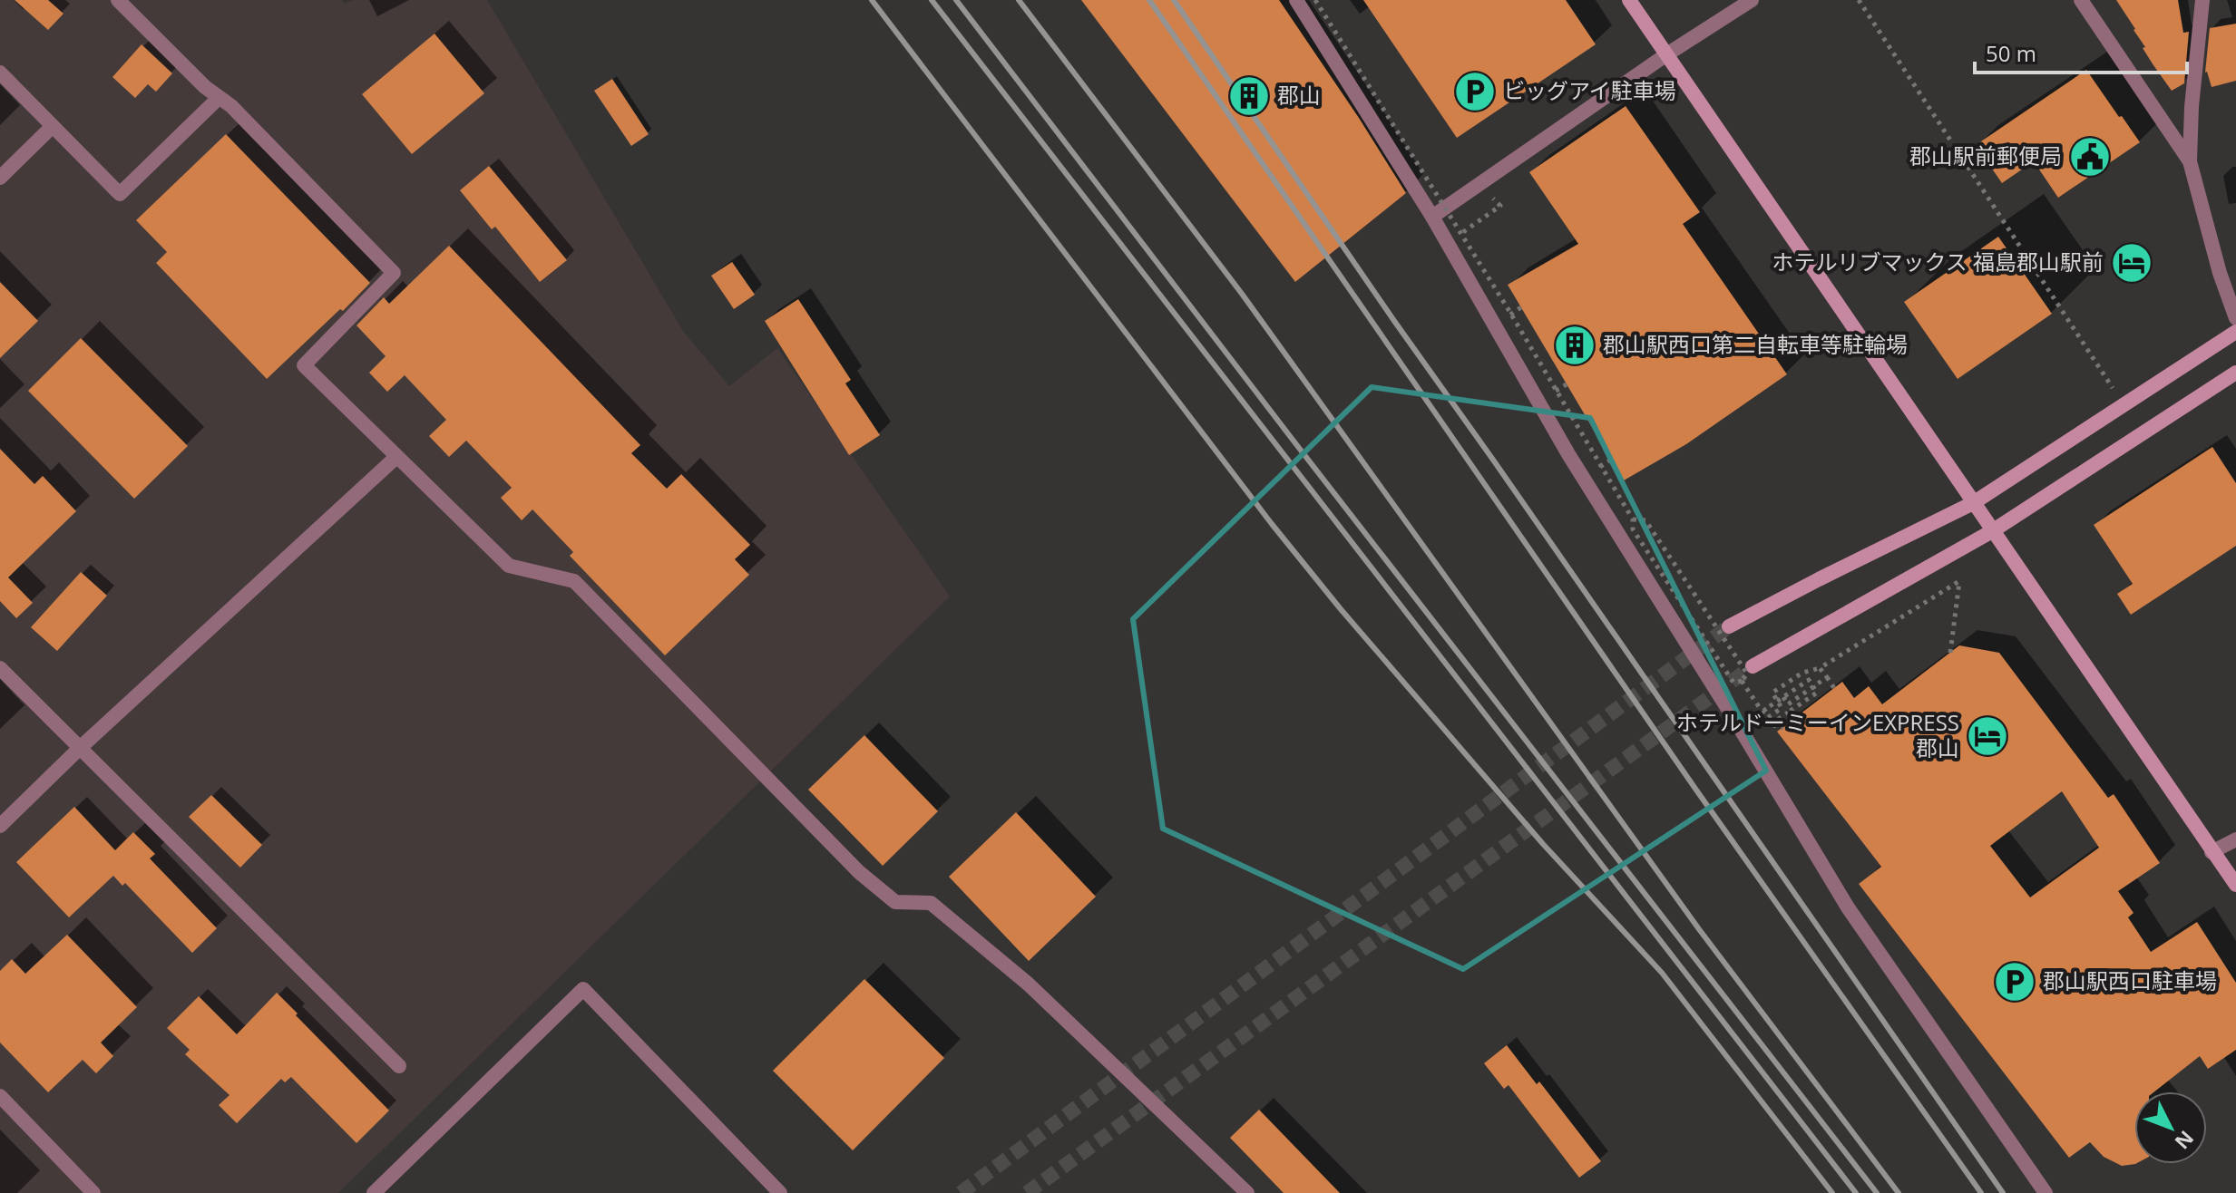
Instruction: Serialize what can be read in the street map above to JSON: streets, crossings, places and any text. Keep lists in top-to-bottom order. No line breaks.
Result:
{"places":{"parking":["ビッグアイ駐車場","郡山駅西口駐車場"],"building":["郡山","郡山駅西口第二自転車等駐輪場"],"public building":["郡山駅前郵便局"],"hotel":["ホテルリブマックス 福島郡山駅前","ホテルドーミーインEXPRESS 郡山"]},"scale_bar":"50 m","north":"bottom right"}
